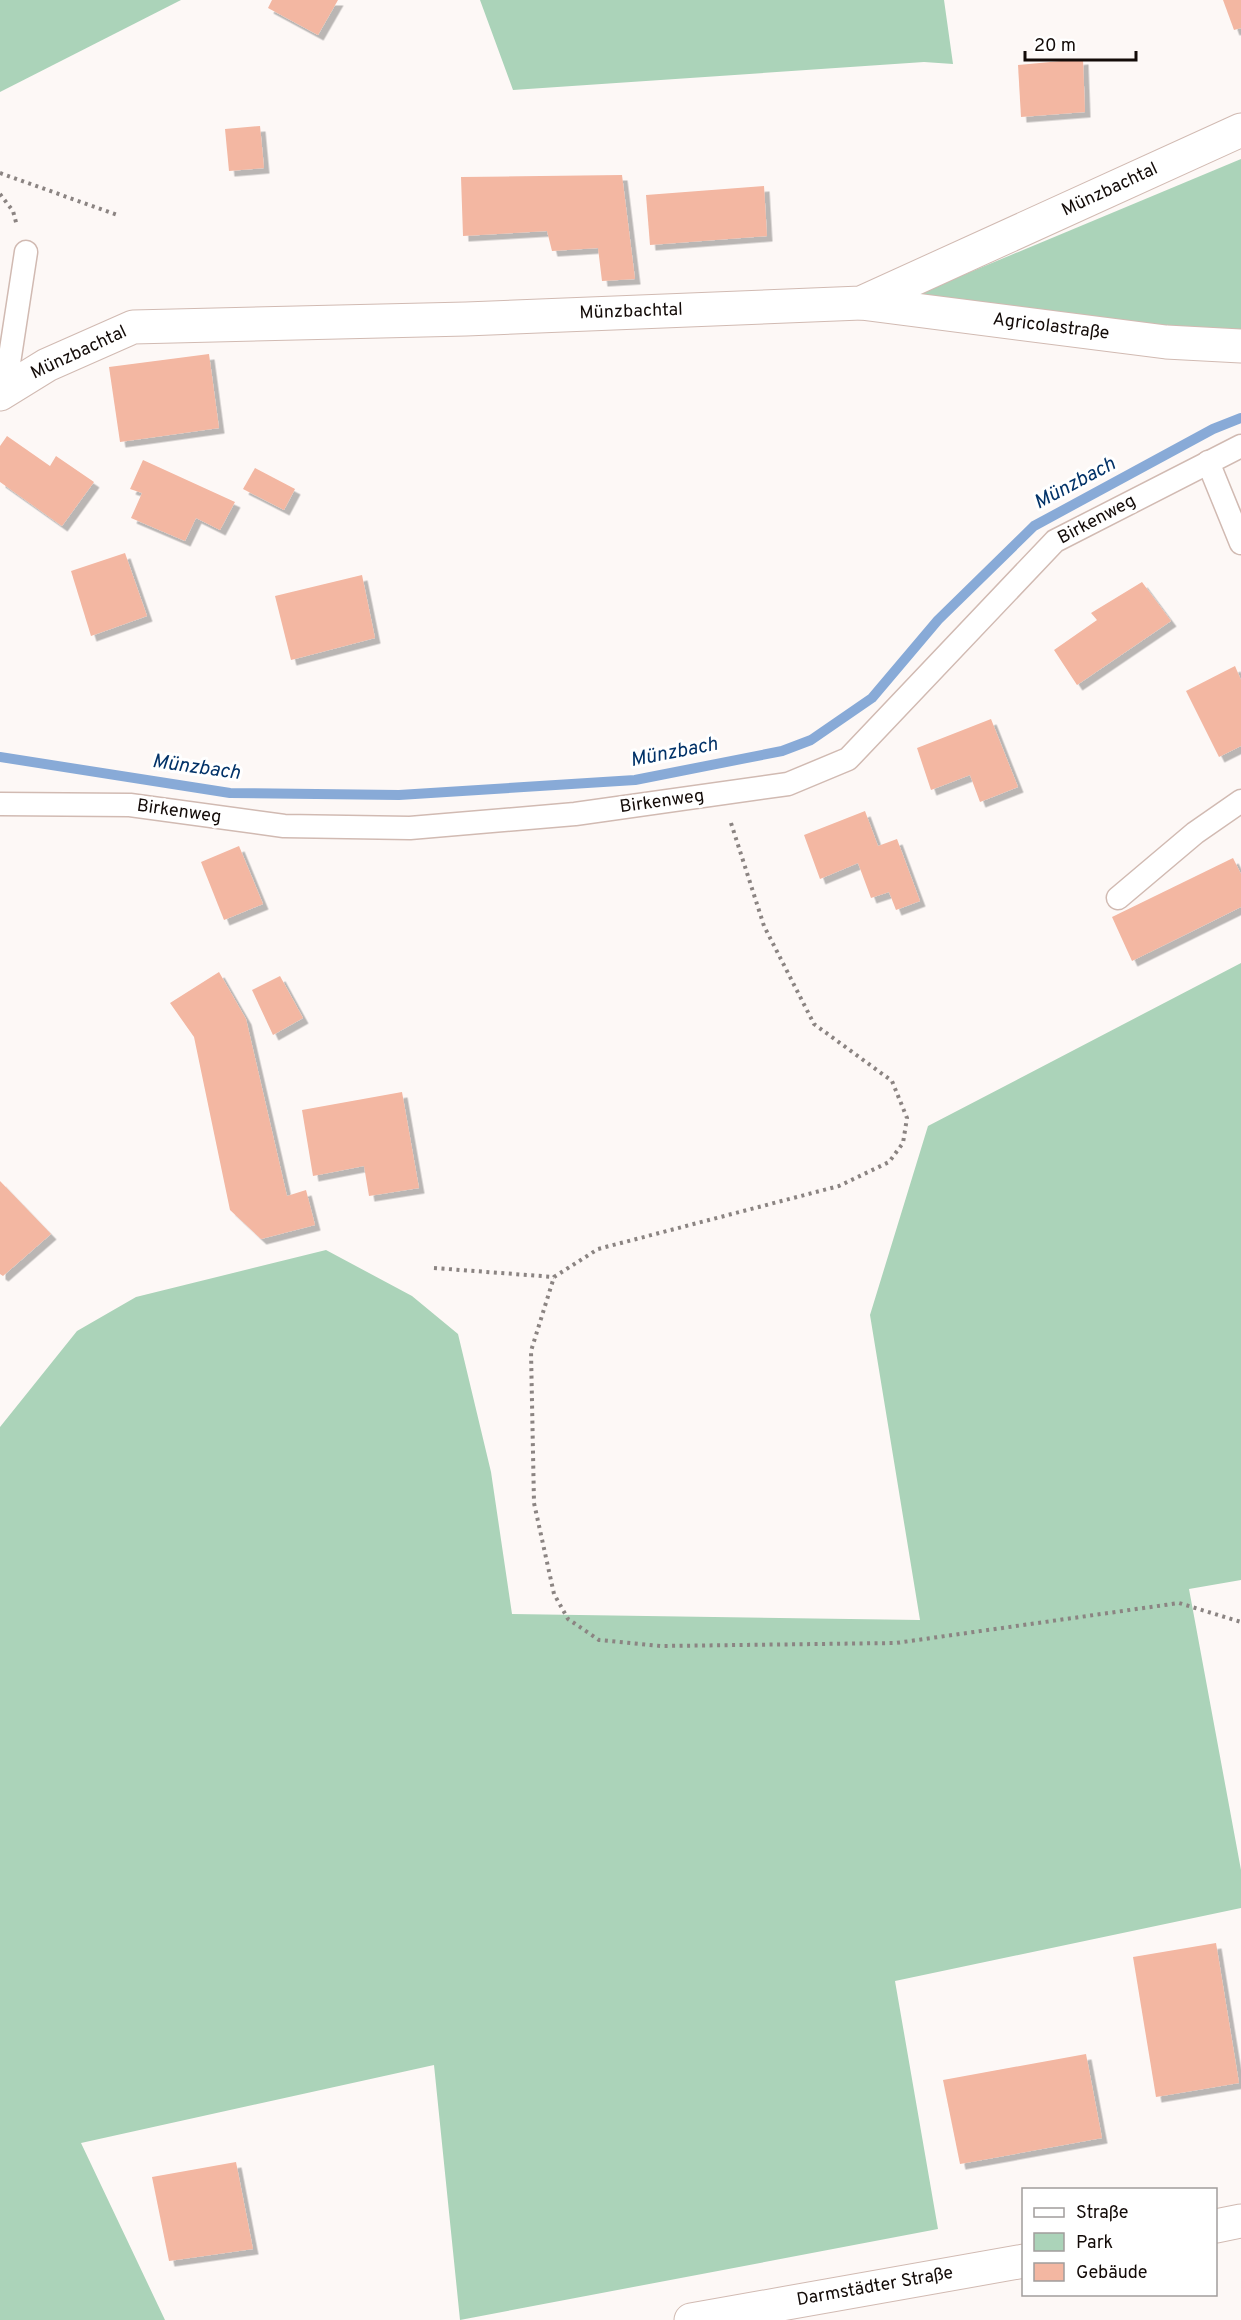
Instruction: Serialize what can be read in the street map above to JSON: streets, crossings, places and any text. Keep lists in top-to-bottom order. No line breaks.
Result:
{"streets":{"street":["Münzbachtal","Agricolastraße","Darmstädter Straße"],"lane":["Birkenweg"]},"crossings":[["Münzbachtal","Agricolastraße"]],"water":["Münzbach"],"legend":["Straße","Park","Gebäude"],"scale_bar":"20 m"}
